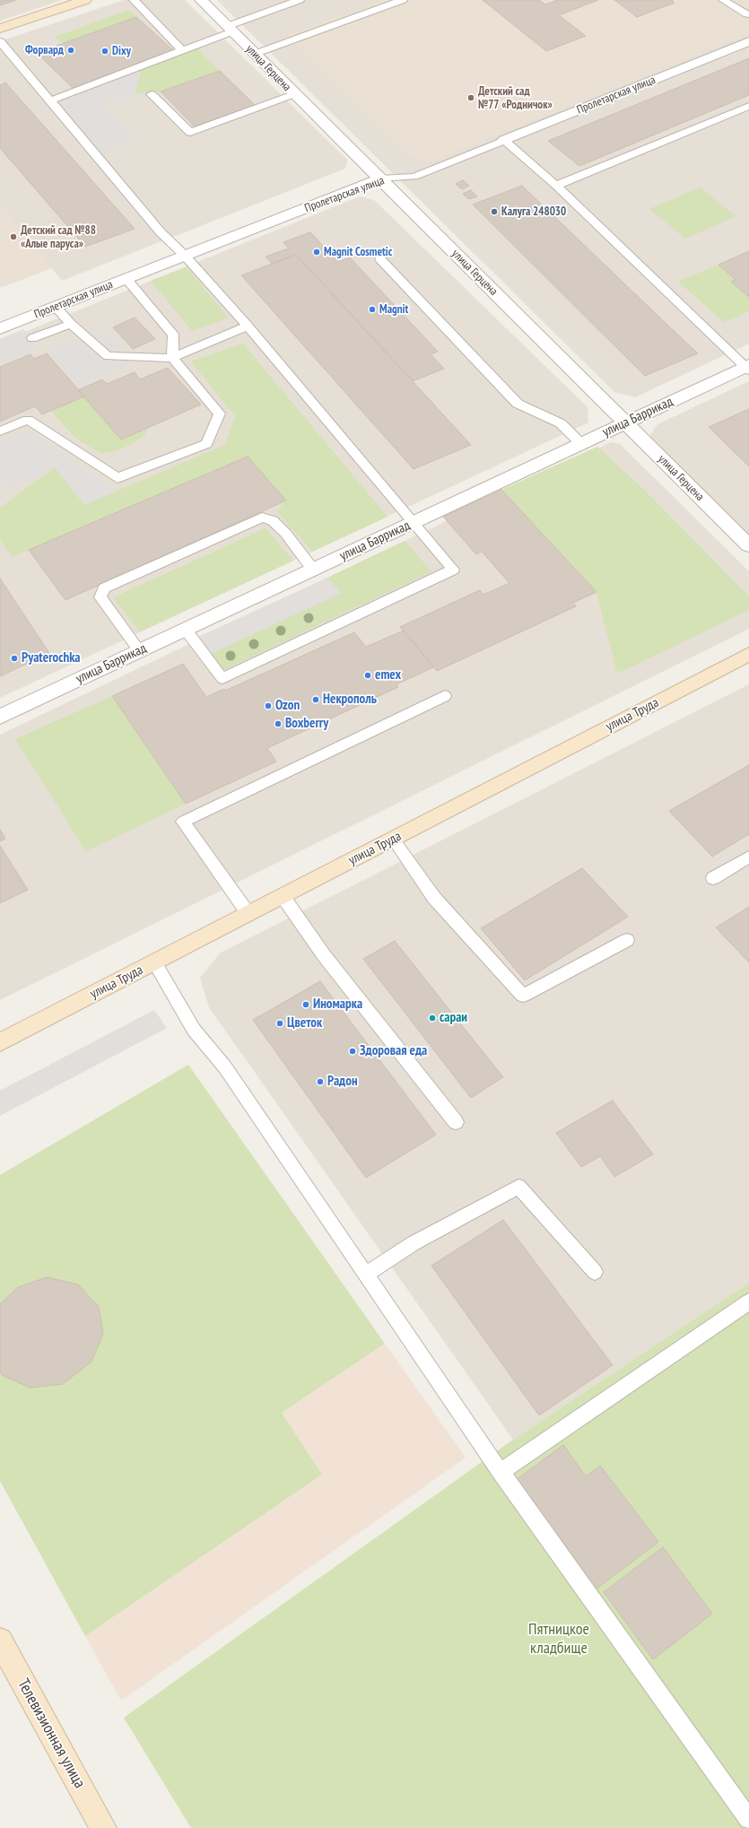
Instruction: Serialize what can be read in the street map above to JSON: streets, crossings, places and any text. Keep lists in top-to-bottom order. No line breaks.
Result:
{"streets":{"street":["улица Герцена","Пролетарская улица","улица Баррикад","улица Труда","Телевизионная улица"]},"crossings":[["улица Герцена","Пролетарская улица"],["улица Герцена","улица Баррикад"]],"parks":["Пятницкое кладбище"],"places":["Форвард","Dixy","Детский сад №77 «Родничок»","Калуга 248030","Детский сад №88 «Алые паруса»","Magnit Cosmetic","Magnit","Pyaterochka","emex","Некрополь","Ozon","Boxberry","Иномарка","сараи","Цветок","Здоровая еда","Радон"]}
